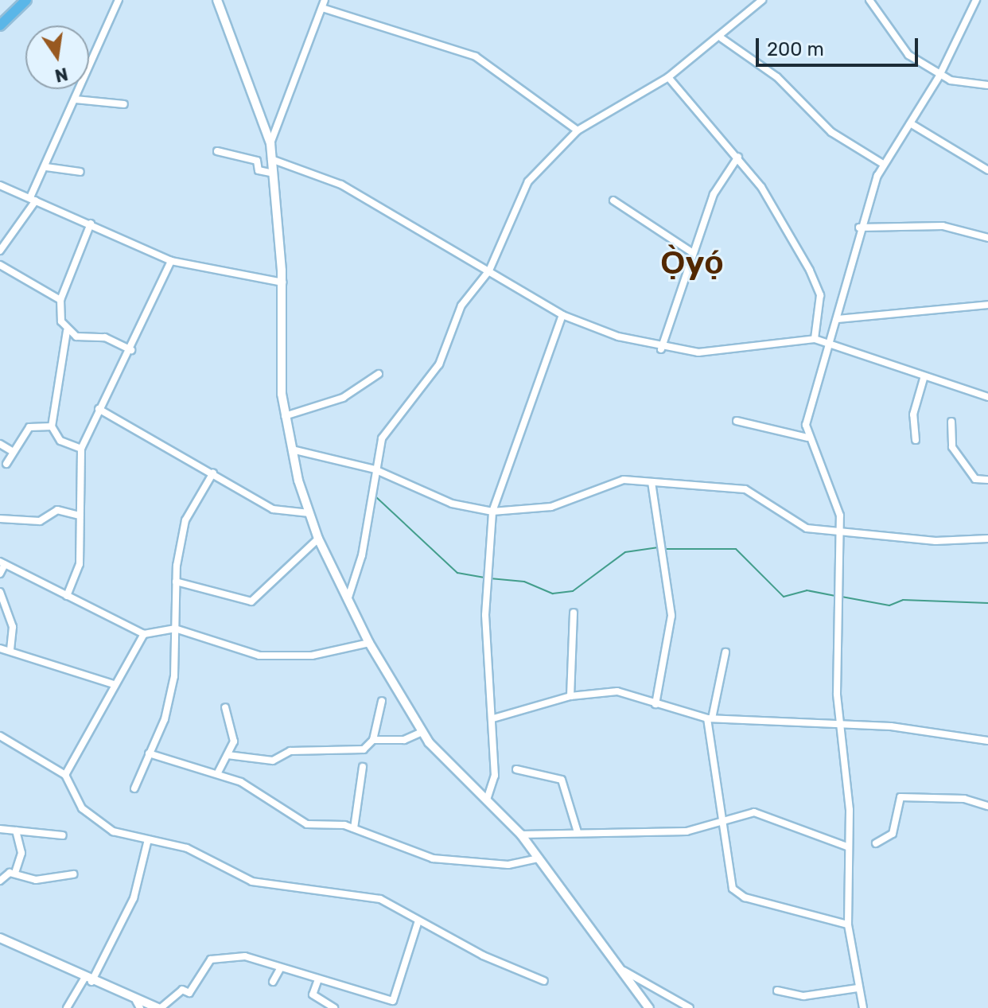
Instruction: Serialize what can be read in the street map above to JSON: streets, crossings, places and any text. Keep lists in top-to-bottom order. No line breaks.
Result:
{"districts":["Ọ̀yọ́"],"scale_bar":"200 m","north":"bottom"}
